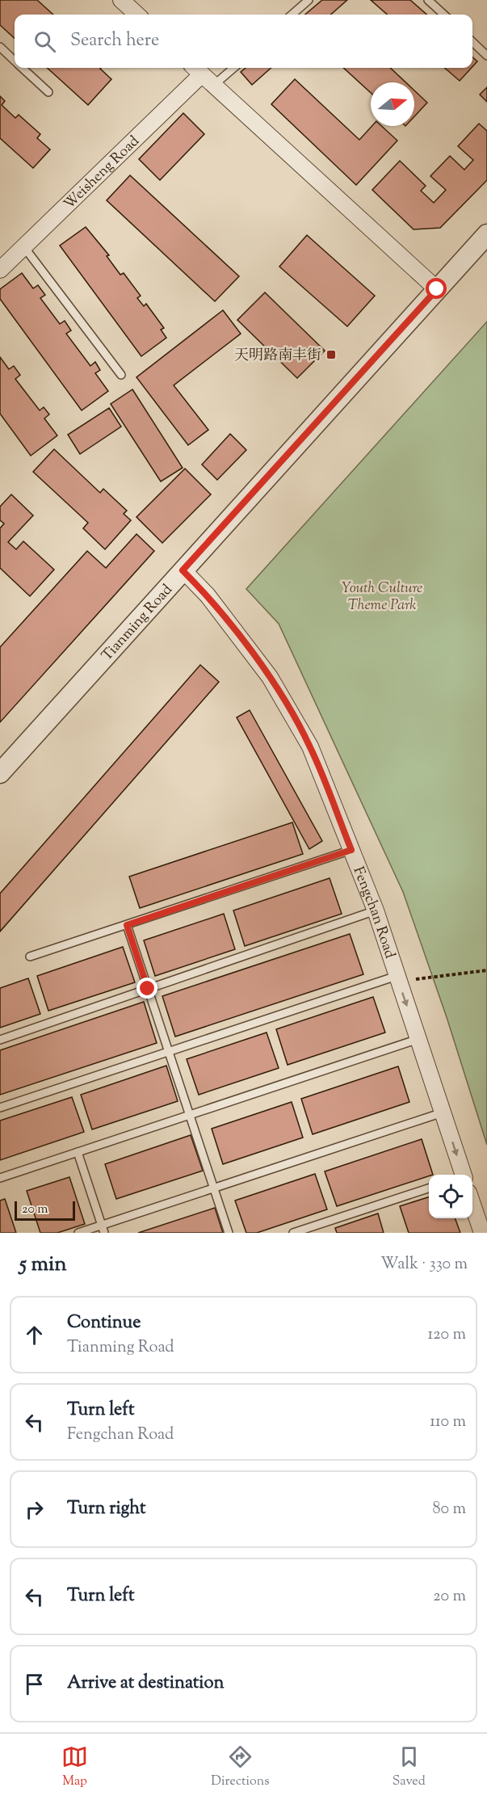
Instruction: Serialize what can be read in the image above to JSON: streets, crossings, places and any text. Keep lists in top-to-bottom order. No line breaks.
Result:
{"streets":{"street":["Weisheng Road","Tianming Road","Fengchan Road"]},"crossings":[["Tianming Road","Fengchan Road"]],"parks":["Youth Culture Theme Park"],"places":{"transit":["天明路南丰街"]},"scale_bar":"20 m","north":"right","page":{"search":"Search here","scale":"20 m","heading":["5 min","Walk · 330 m"],"list":[["Continue","Tianming Road","120 m"],["Turn left","Fengchan Road","110 m"],["Turn right","80 m"],["Turn left","20 m"],"Arrive at destination"],"nav":["Map","Directions","Saved"]}}
